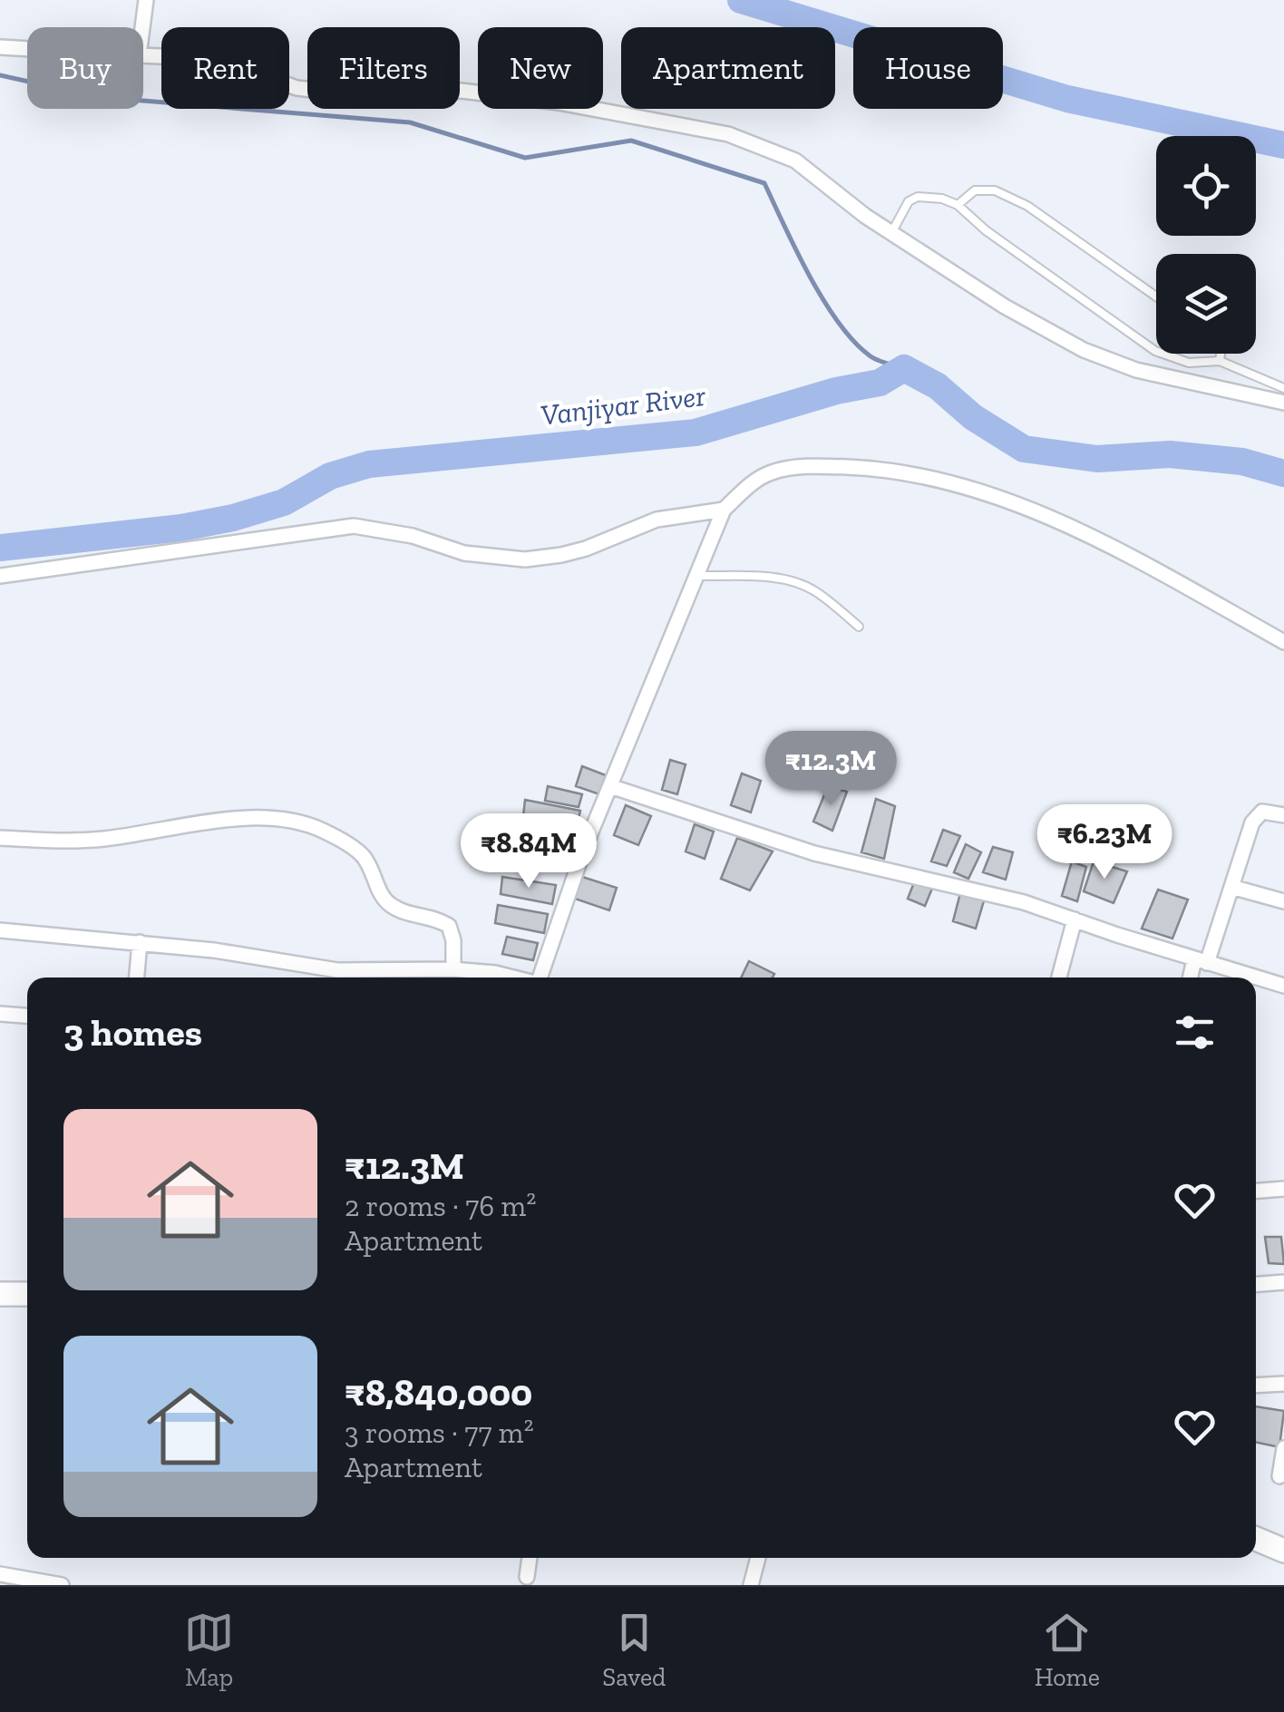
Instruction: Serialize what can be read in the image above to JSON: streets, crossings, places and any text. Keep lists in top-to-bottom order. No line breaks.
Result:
{"water":["Vanjiyar River"],"page":{"chip":["Buy","Rent","Filters","New","Apartment","House"],"price":["₹12.3M","₹6.23M","₹8.84M"],"heading":"3 homes","list":[{"name":"₹12.3M","note":"2 rooms · 76 m² · Apartment"},{"name":"₹8,840,000","note":"3 rooms · 77 m² · Apartment"}],"tabs":["Map","Saved","Home"]}}
